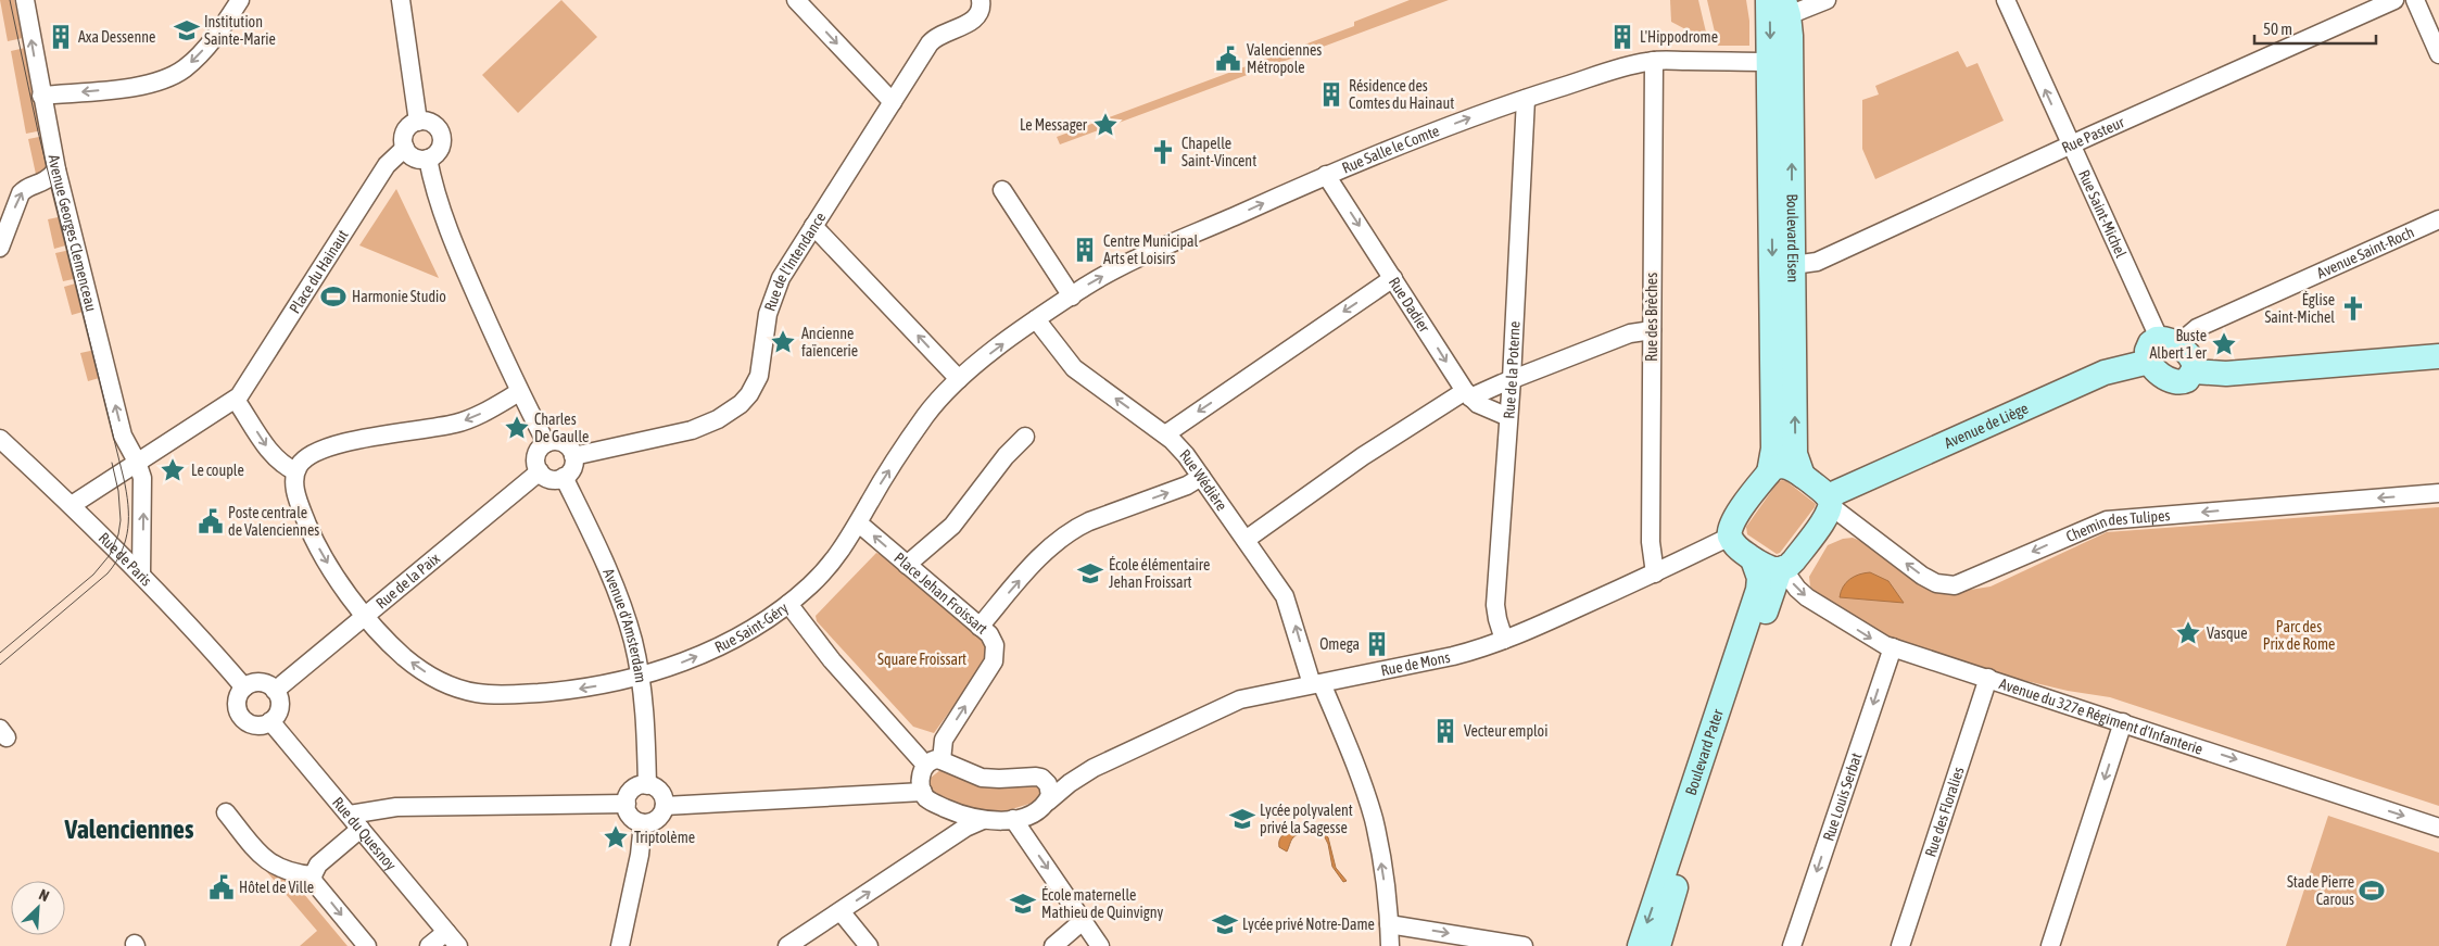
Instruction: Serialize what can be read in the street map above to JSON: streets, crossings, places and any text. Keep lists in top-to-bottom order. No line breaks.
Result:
{"streets":{"main road":["Boulevard Eisen","Avenue de Liège","Boulevard Pater"],"street":["Rue Pasteur","Rue Salle le Comte","Rue Saint-Michel","Avenue Georges Clemenceau","Avenue Saint-Roch","Rue de l'Intendance","Place du Hainaut","Rue Dadier","Rue des Brèches","Rue de la Poterne","Rue Wédière","Chemin des Tulipes","Rue de Paris","Rue de la Paix","Place Jehan Froissart","Rue Saint-Géry","Avenue d'Amsterdam","Rue de Mons","Avenue du 327e Régiment d'Infanterie","Rue Louis Serbat","Rue des Floralies","Rue du Quesnoy"]},"crossings":[["Rue Pasteur","Rue Saint-Michel"],["Rue Pasteur","Boulevard Eisen"],["Rue Salle le Comte","Boulevard Eisen"],["Rue Salle le Comte","Rue Dadier"],["Rue Salle le Comte","Rue des Brèches"],["Rue Salle le Comte","Rue de la Poterne"],["Rue Salle le Comte","Rue Wédière"],["Rue Salle le Comte","Rue Saint-Géry"],["Rue Saint-Michel","Avenue Saint-Roch"],["Rue Saint-Michel","Avenue de Liège"],["Avenue Georges Clemenceau","Rue de Paris"],["Boulevard Eisen","Avenue de Liège"],["Boulevard Eisen","Chemin des Tulipes"],["Boulevard Eisen","Rue de Mons"],["Boulevard Eisen","Avenue du 327e Régiment d'Infanterie"],["Boulevard Eisen","Boulevard Pater"],["Avenue Saint-Roch","Avenue de Liège"],["Rue de l'Intendance","Rue de la Paix"],["Rue de l'Intendance","Avenue d'Amsterdam"],["Rue Dadier","Rue de la Poterne"],["Rue des Brèches","Rue de Mons"],["Rue de la Poterne","Rue de Mons"],["Avenue de Liège","Chemin des Tulipes"],["Avenue de Liège","Rue de Mons"],["Avenue de Liège","Avenue du 327e Régiment d'Infanterie"],["Avenue de Liège","Boulevard Pater"],["Rue Wédière","Rue Saint-Géry"],["Rue Wédière","Rue de Mons"],["Chemin des Tulipes","Rue de Mons"],["Chemin des Tulipes","Avenue du 327e Régiment d'Infanterie"],["Chemin des Tulipes","Boulevard Pater"],["Rue de Paris","Rue de la Paix"],["Rue de Paris","Rue du Quesnoy"],["Rue de la Paix","Rue Saint-Géry"],["Rue de la Paix","Avenue d'Amsterdam"],["Rue de la Paix","Rue du Quesnoy"],["Place Jehan Froissart","Rue Saint-Géry"],["Place Jehan Froissart","Rue de Mons"],["Rue Saint-Géry","Avenue d'Amsterdam"],["Rue de Mons","Avenue du 327e Régiment d'Infanterie"],["Rue de Mons","Boulevard Pater"],["Avenue du 327e Régiment d'Infanterie","Boulevard Pater"],["Avenue du 327e Régiment d'Infanterie","Rue Louis Serbat"],["Avenue du 327e Régiment d'Infanterie","Rue des Floralies"]],"one_way":["Rue Saint-Michel","Avenue Georges Clemenceau","Rue Dadier","Rue Wédière","Chemin des Tulipes","Avenue du 327e Régiment d'Infanterie","Rue Louis Serbat"],"districts":["Valenciennes"],"parks":["Parc des Prix de Rome","Square Froissart"],"places":{"school or university":["Institution Sainte-Marie","École élémentaire Jehan Froissart","Lycée polyvalent privé la Sagesse","École maternelle Mathieu de Quinvigny","Lycée privé Notre-Dame"],"building":["Axa Dessenne","L'Hippodrome","Résidence des Comtes du Hainaut","Centre Municipal Arts et Loisirs","Omega","Vecteur emploi"],"public building":["Valenciennes Métropole","Poste centrale de Valenciennes","Hôtel de Ville"],"place":["Le Messager","Ancienne faïencerie","Buste Albert 1 er","Charles De Gaulle","Le couple","Vasque","Triptolème"],"church":["Chapelle Saint-Vincent","Église Saint-Michel"],"sports":["Harmonie Studio","Stade Pierre Carous"]},"scale_bar":"50 m","north":"top right"}
